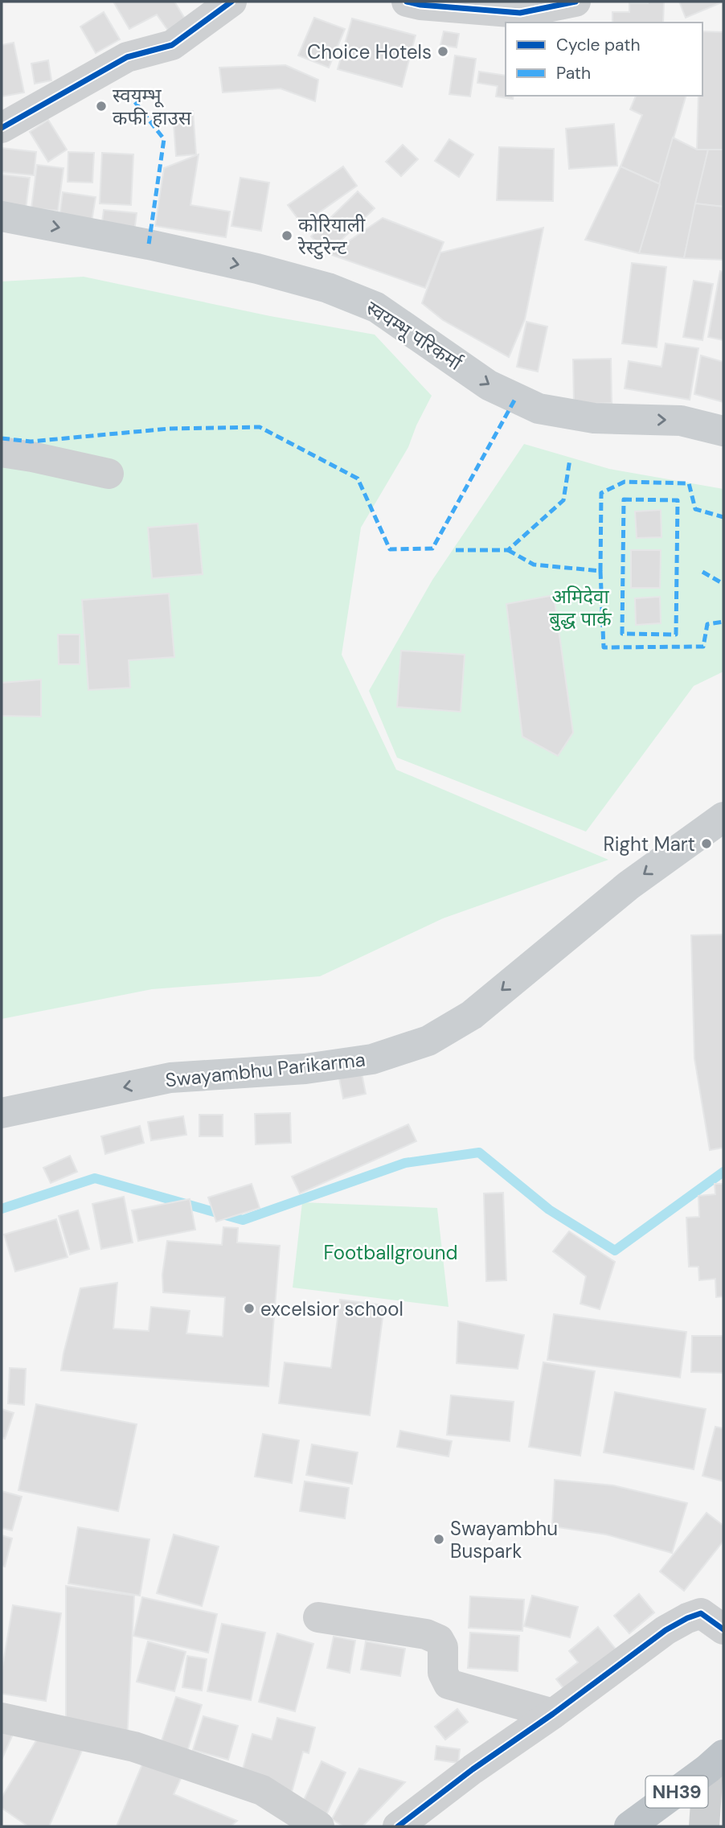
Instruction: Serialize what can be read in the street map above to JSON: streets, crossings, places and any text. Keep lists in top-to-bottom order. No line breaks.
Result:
{"streets":{"highway":["NH39"],"main road":["स्वयम्भू परिकर्मा","Swayambhu Parikarma"]},"one_way":["स्वयम्भू परिकर्मा","Swayambhu Parikarma"],"parks":["अमिदेवा बुद्ध पार्क","Footballground"],"places":["Choice Hotels","स्वयम्भू कफी हाउस","कोरियाली रेस्टुरेन्ट","Right Mart","excelsior school","Swayambhu Buspark"],"legend":["Cycle path","Path"]}
